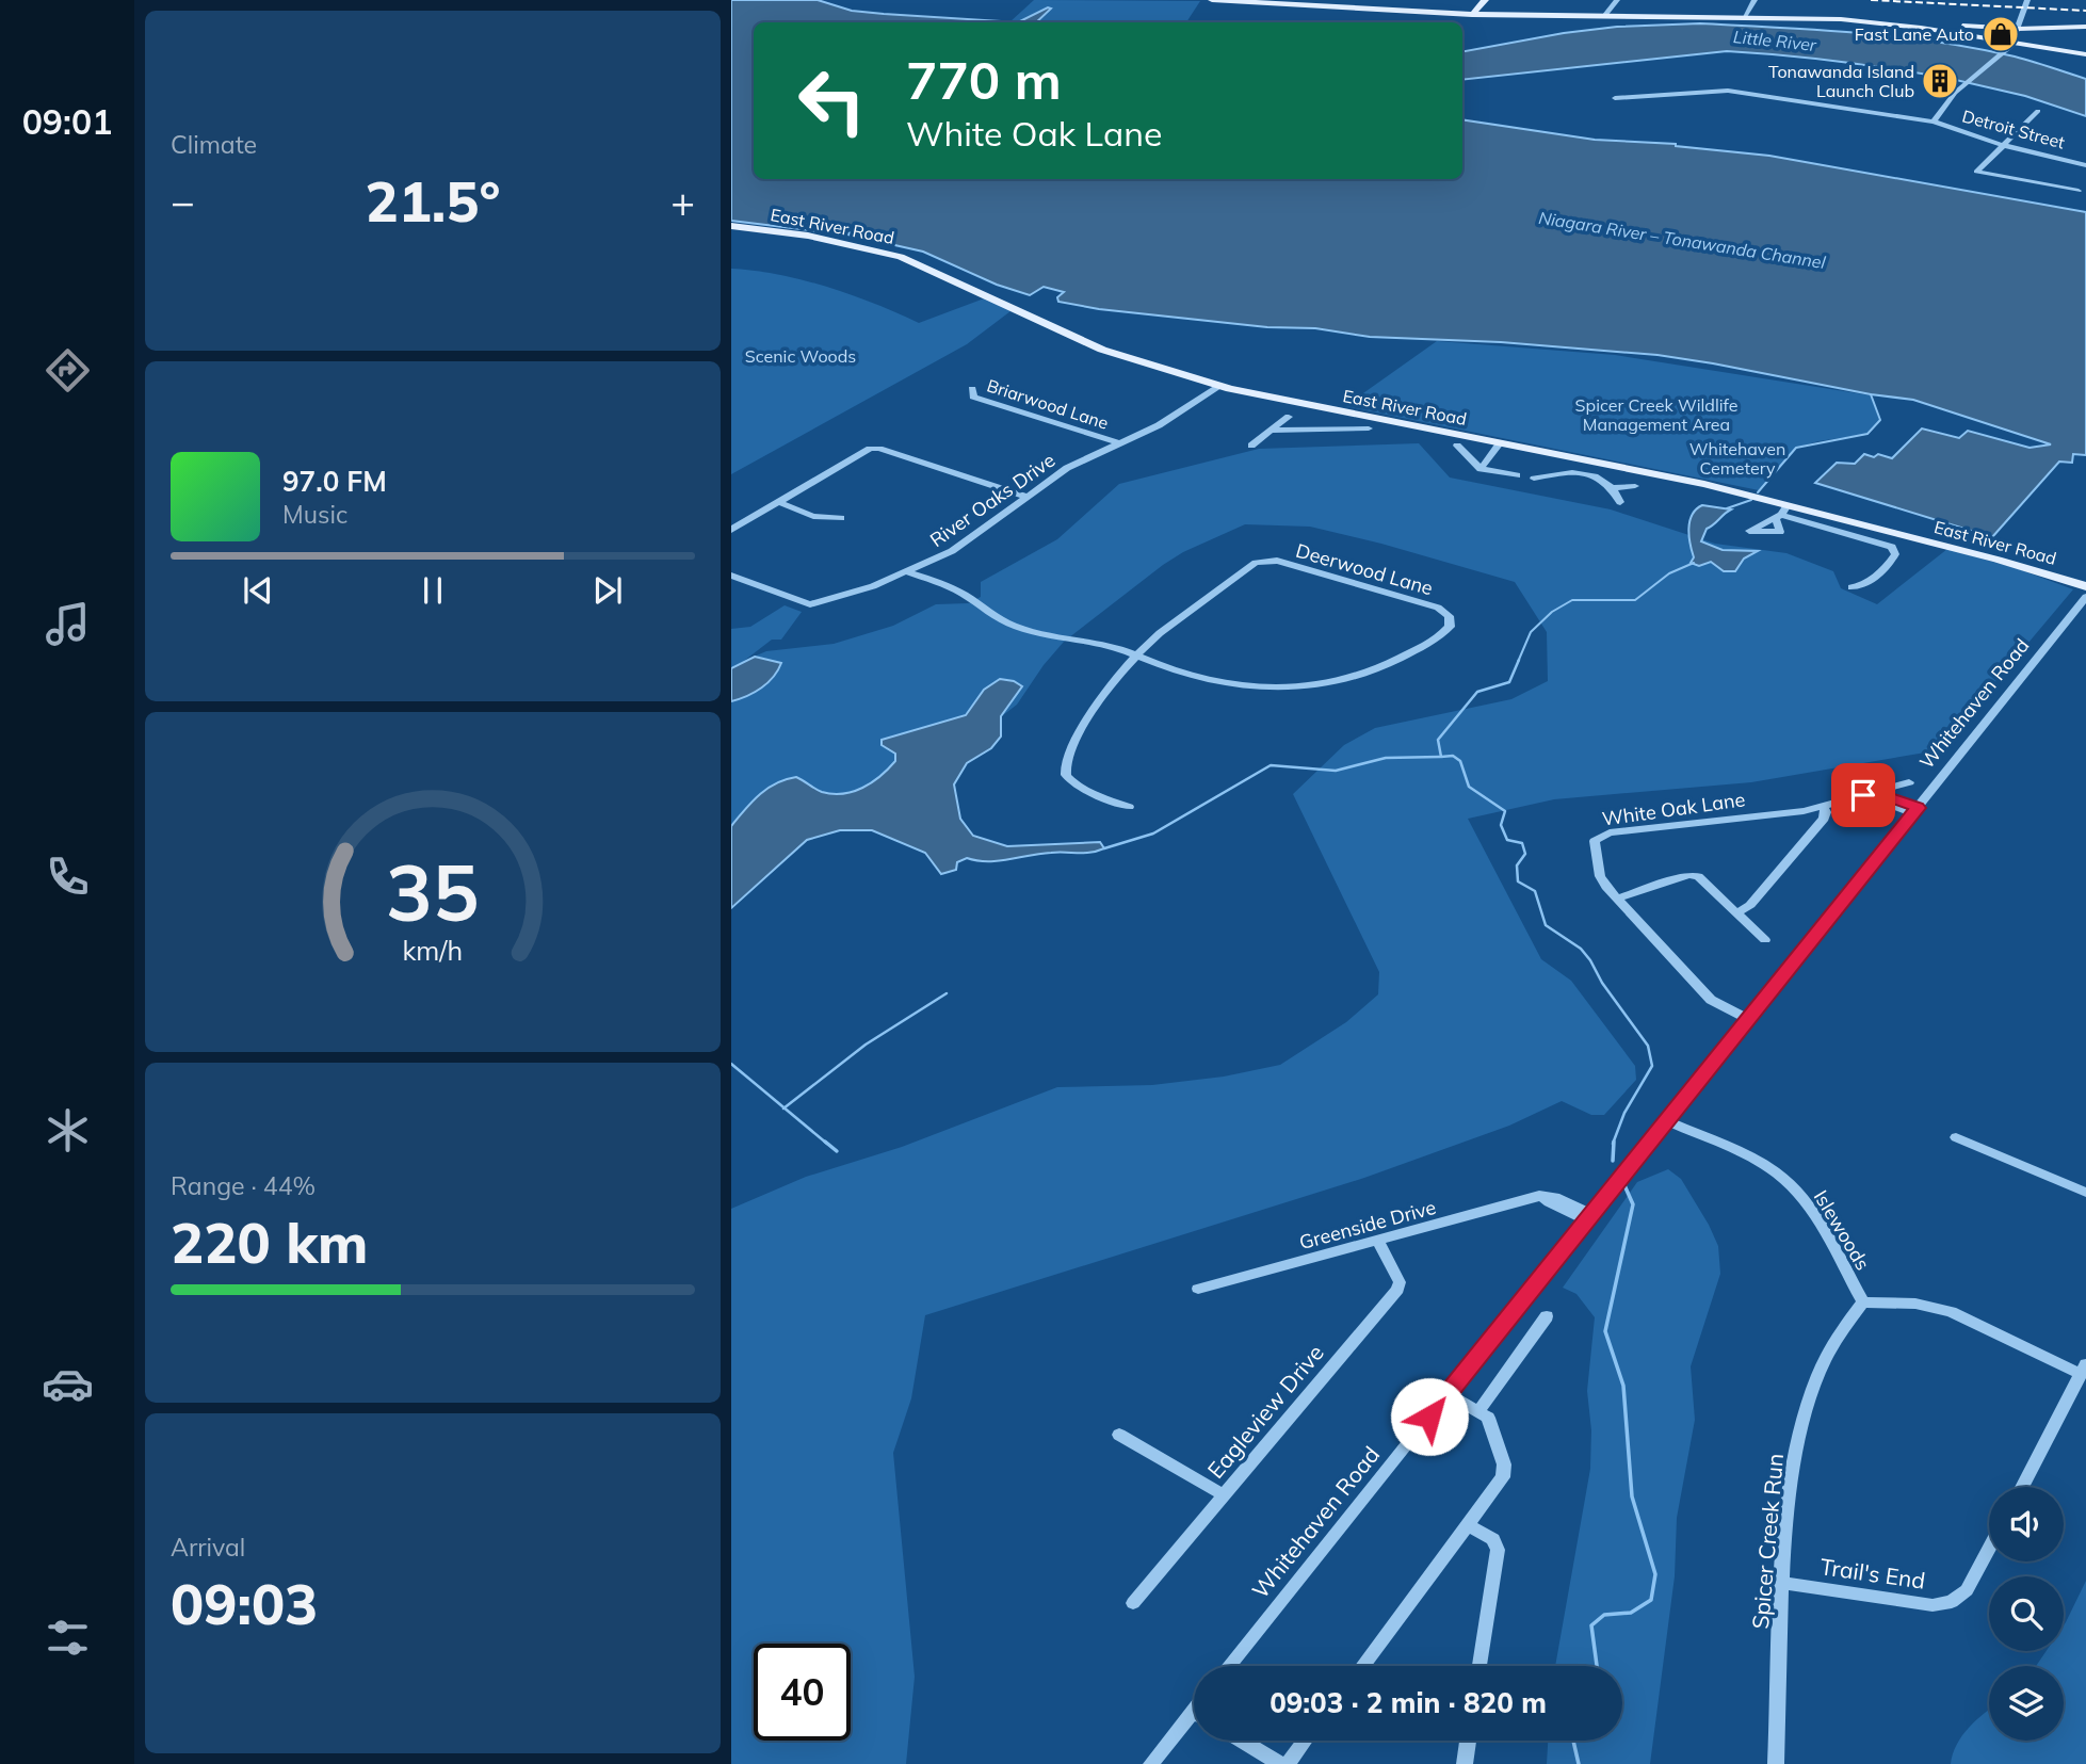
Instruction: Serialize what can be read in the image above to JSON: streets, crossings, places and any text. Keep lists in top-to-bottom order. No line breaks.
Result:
{"streets":{"main road":["East River Road"],"street":["Detroit Street","Briarwood Lane","River Oaks Drive","Deerwood Lane","Whitehaven Road","White Oak Lane","Greenside Drive","Islewoods","Eagleview Drive","Spicer Creek Run","Trail's End"]},"crossings":[["East River Road","River Oaks Drive"],["Briarwood Lane","River Oaks Drive"],["Whitehaven Road","White Oak Lane"],["Whitehaven Road","Greenside Drive"],["Whitehaven Road","Islewoods"],["Greenside Drive","Eagleview Drive"],["Islewoods","Spicer Creek Run"],["Spicer Creek Run","Trail's End"]],"water":["Little River","Niagara River – Tonawanda Channel"],"parks":["Scenic Woods","Spicer Creek Wildlife Management Area","Whitehaven Cemetery"],"places":{"shop":["Fast Lane Auto"],"building":["Tonawanda Island Launch Club"]},"page":{"tabs":"09:01","tile":["Climate",["Range · 44%","220 km"],["Arrival","09:03"]],"turn":["770 m","White Oak Lane"],"heat":["−","21.5°","+"],"song":["97.0 FM","Music"],"limit":"40","trip":"09:03 · 2 min · 820 m","gauge":["35","km/h"]}}
